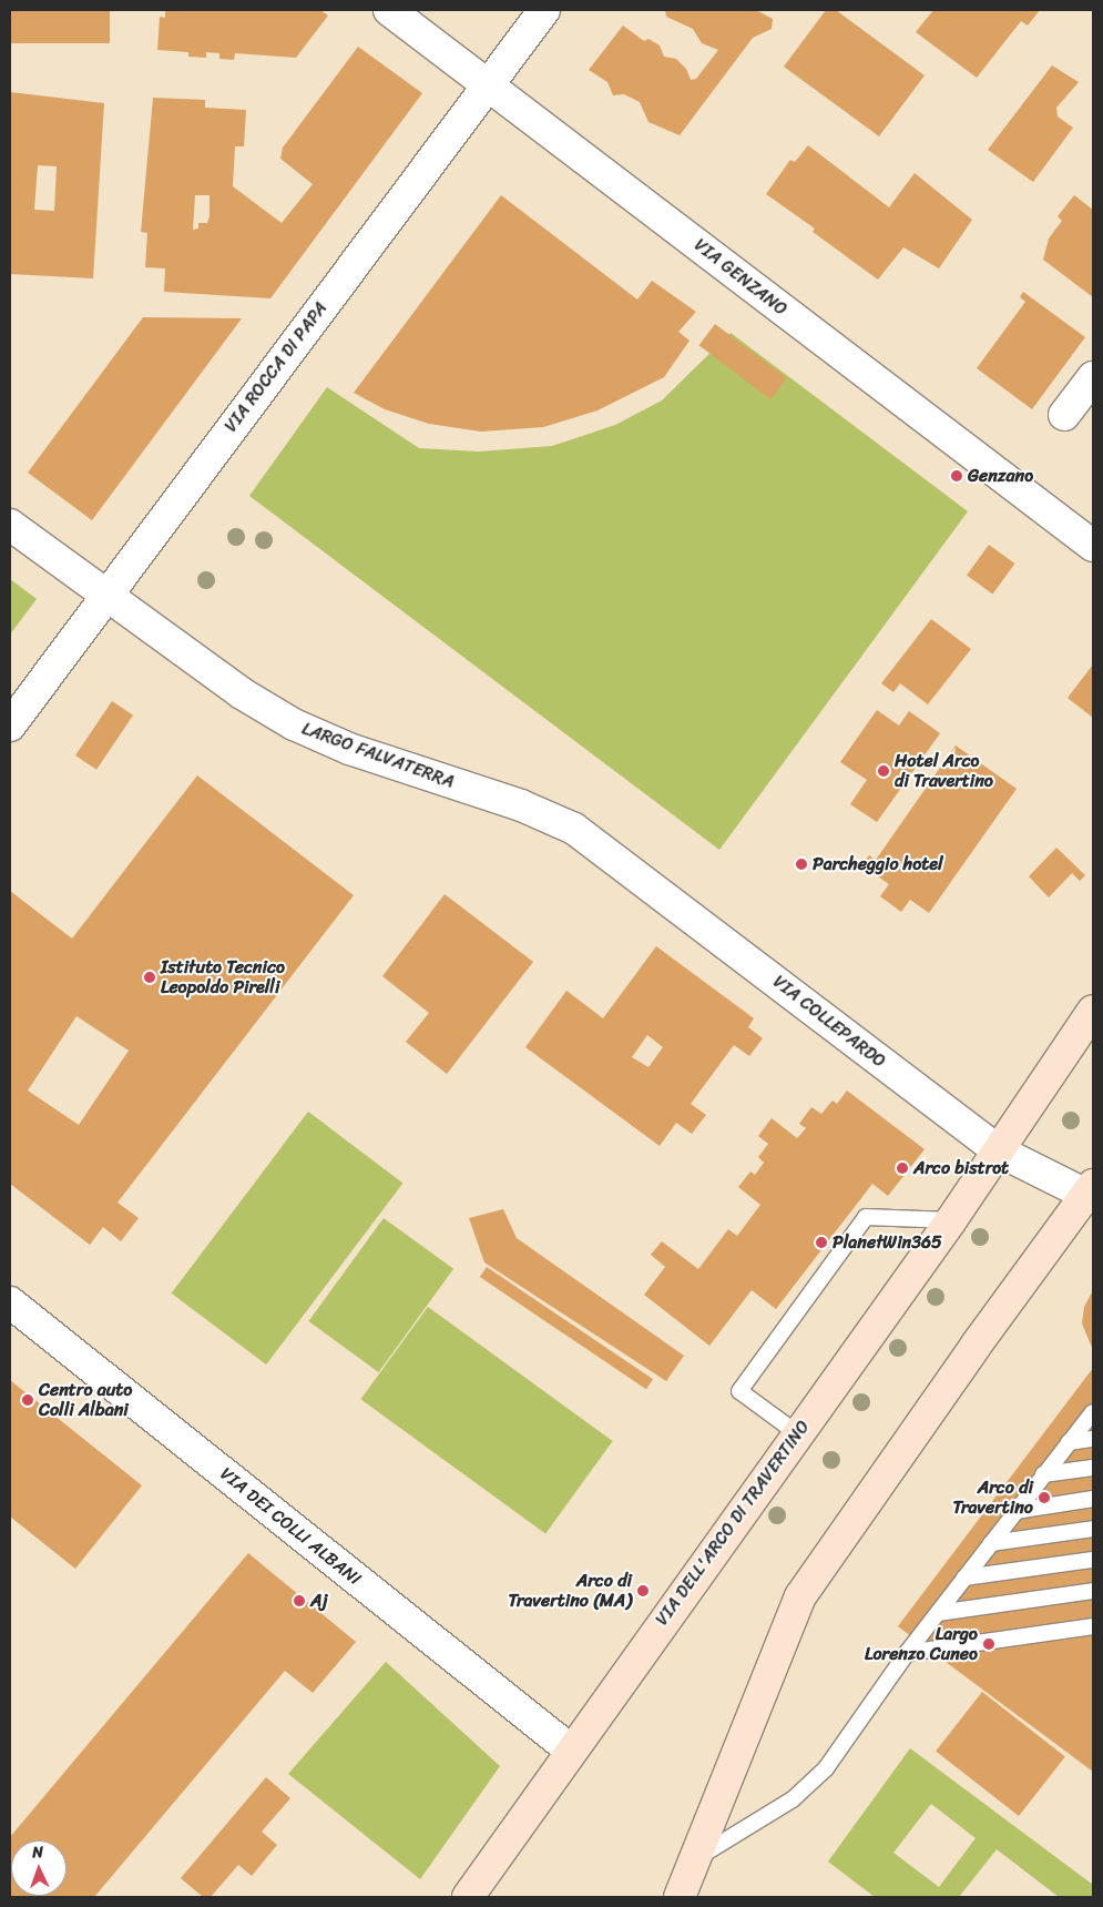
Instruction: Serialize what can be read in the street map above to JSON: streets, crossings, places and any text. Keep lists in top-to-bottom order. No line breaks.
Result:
{"streets":{"main road":["VIA DELL'ARCO DI TRAVERTINO"],"street":["VIA GENZANO","VIA ROCCA DI PAPA","LARGO FALVATERRA","VIA COLLEPARDO","VIA DEI COLLI ALBANI"]},"crossings":[["VIA GENZANO","VIA ROCCA DI PAPA"],["VIA ROCCA DI PAPA","LARGO FALVATERRA"],["LARGO FALVATERRA","VIA COLLEPARDO"],["VIA COLLEPARDO","VIA DELL'ARCO DI TRAVERTINO"],["VIA DELL'ARCO DI TRAVERTINO","VIA DEI COLLI ALBANI"]],"places":["Genzano","Hotel Arco di Travertino","Parcheggio hotel","Istituto Tecnico Leopoldo Pirelli","Arco bistrot","PlanetWin365","Centro auto Colli Albani","Arco di Travertino","Arco di Travertino (MA)","Aj","Largo Lorenzo Cuneo"],"north":"top"}
